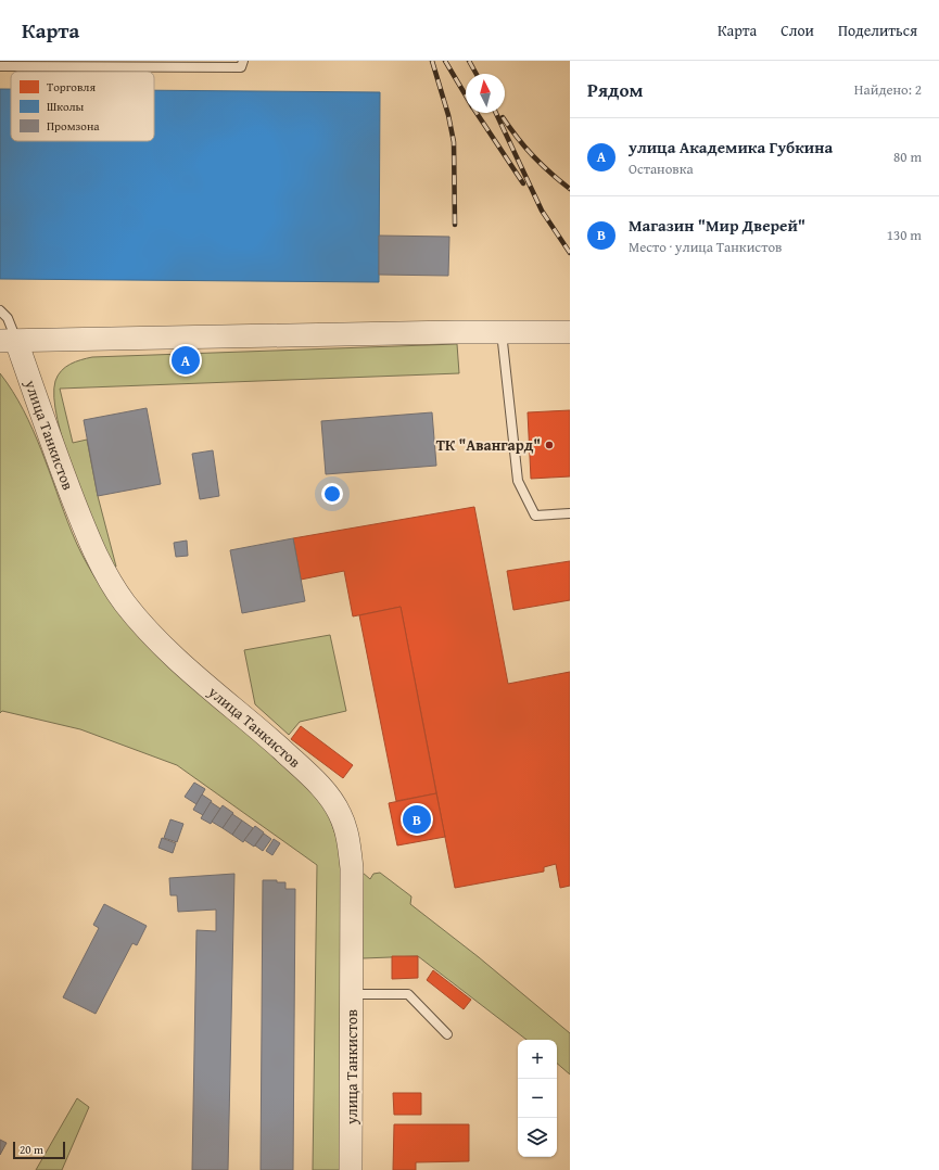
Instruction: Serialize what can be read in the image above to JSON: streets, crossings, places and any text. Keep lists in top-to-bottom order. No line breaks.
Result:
{"streets":{"street":["улица Танкистов"]},"places":["ТК \"Авангард\""],"legend":["Торговля","Школы","Промзона"],"scale_bar":"20 m","north":"top","page":{"header":"Карта","nav":["Карта","Слои","Поделиться"],"heading":["Рядом","Найдено: 2"],"list":[{"mark":"A","name":"улица Академика Губкина","note":"Остановка","value":"80 m"},{"mark":"B","name":"Магазин \"Мир Дверей\"","note":"Место · улица Танкистов","value":"130 m"}],"pins":["A","B"],"map_buttons":["+","−"],"scale":"20 m"}}
